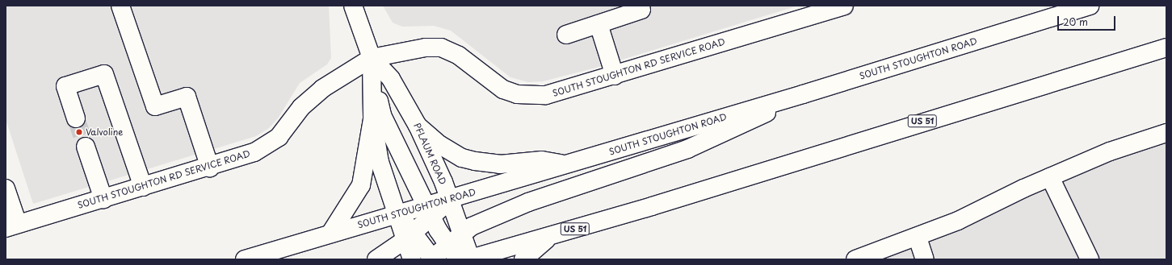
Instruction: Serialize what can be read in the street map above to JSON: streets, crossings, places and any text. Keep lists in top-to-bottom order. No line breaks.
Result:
{"streets":{"main road":["SOUTH STOUGHTON ROAD","SOUTH STOUGHTON RD SERVICE ROAD","US 51","PFLAUM ROAD"]},"crossings":[["SOUTH STOUGHTON ROAD","PFLAUM ROAD"],["SOUTH STOUGHTON RD SERVICE ROAD","PFLAUM ROAD"],["US 51","PFLAUM ROAD"]],"places":["Valvoline"],"scale_bar":"20 m"}
